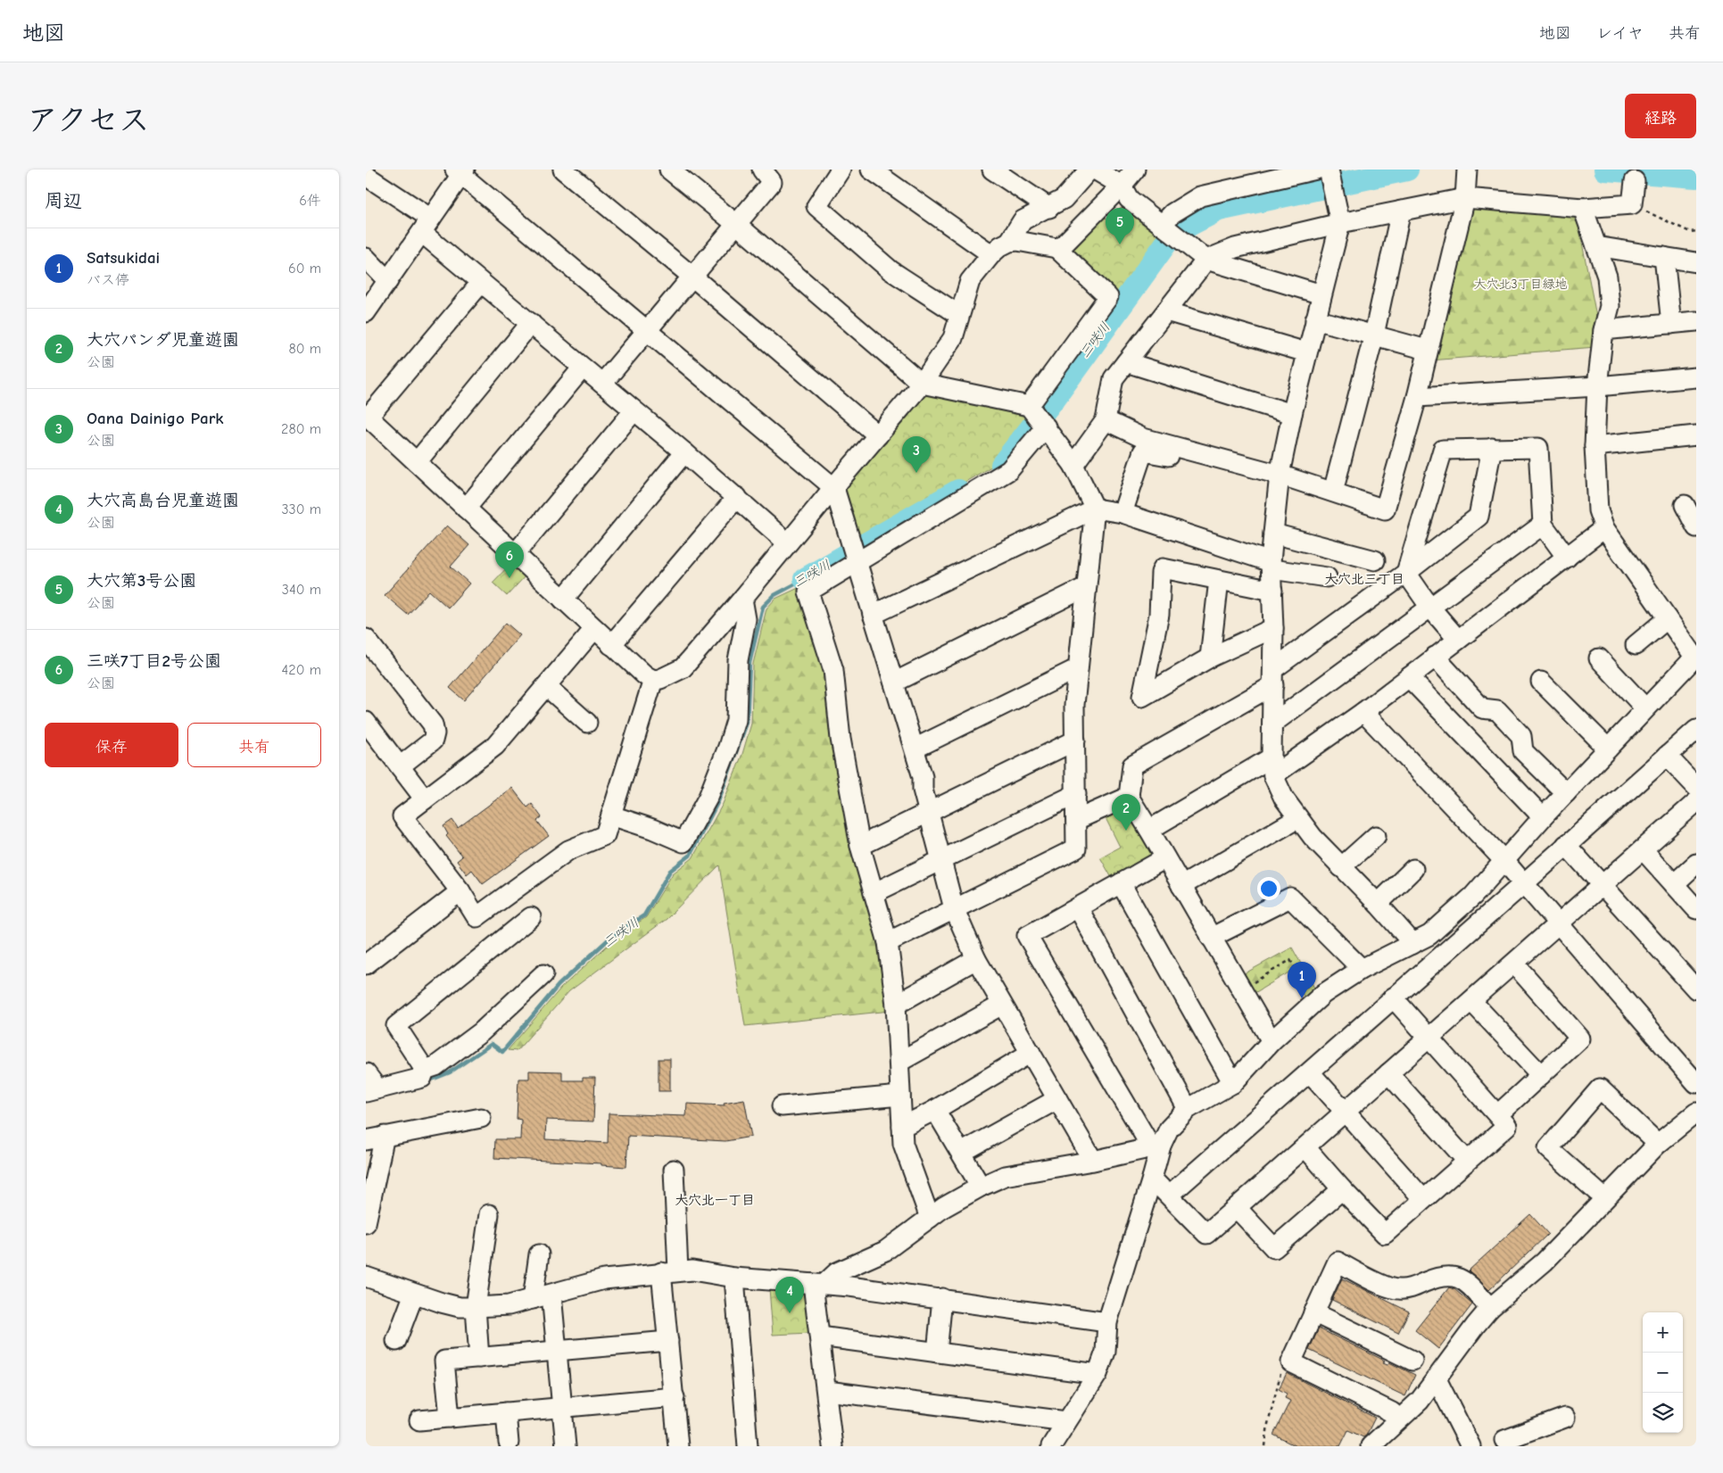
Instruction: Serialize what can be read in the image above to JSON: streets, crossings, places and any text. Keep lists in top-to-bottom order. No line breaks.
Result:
{"districts":["大穴北三丁目","大穴北一丁目"],"water":["三咲川"],"parks":["大穴北3丁目緑地"],"page":{"header":"地図","nav":["地図","レイヤ","共有"],"title":"アクセス","buttons":["経路",["保存","共有"]],"heading":["周辺","6件"],"pins":["5","3","6","2","1","4"],"list":[{"mark":"1","name":"Satsukidai","note":"バス停","value":"60 m"},{"mark":"2","name":"大穴パンダ児童遊園","note":"公園","value":"80 m"},{"mark":"3","name":"Oana Dainigo Park","note":"公園","value":"280 m"},{"mark":"4","name":"大穴高島台児童遊園","note":"公園","value":"330 m"},{"mark":"5","name":"大穴第3号公園","note":"公園","value":"340 m"},{"mark":"6","name":"三咲7丁目2号公園","note":"公園","value":"420 m"}],"map_buttons":["+","−"]}}
